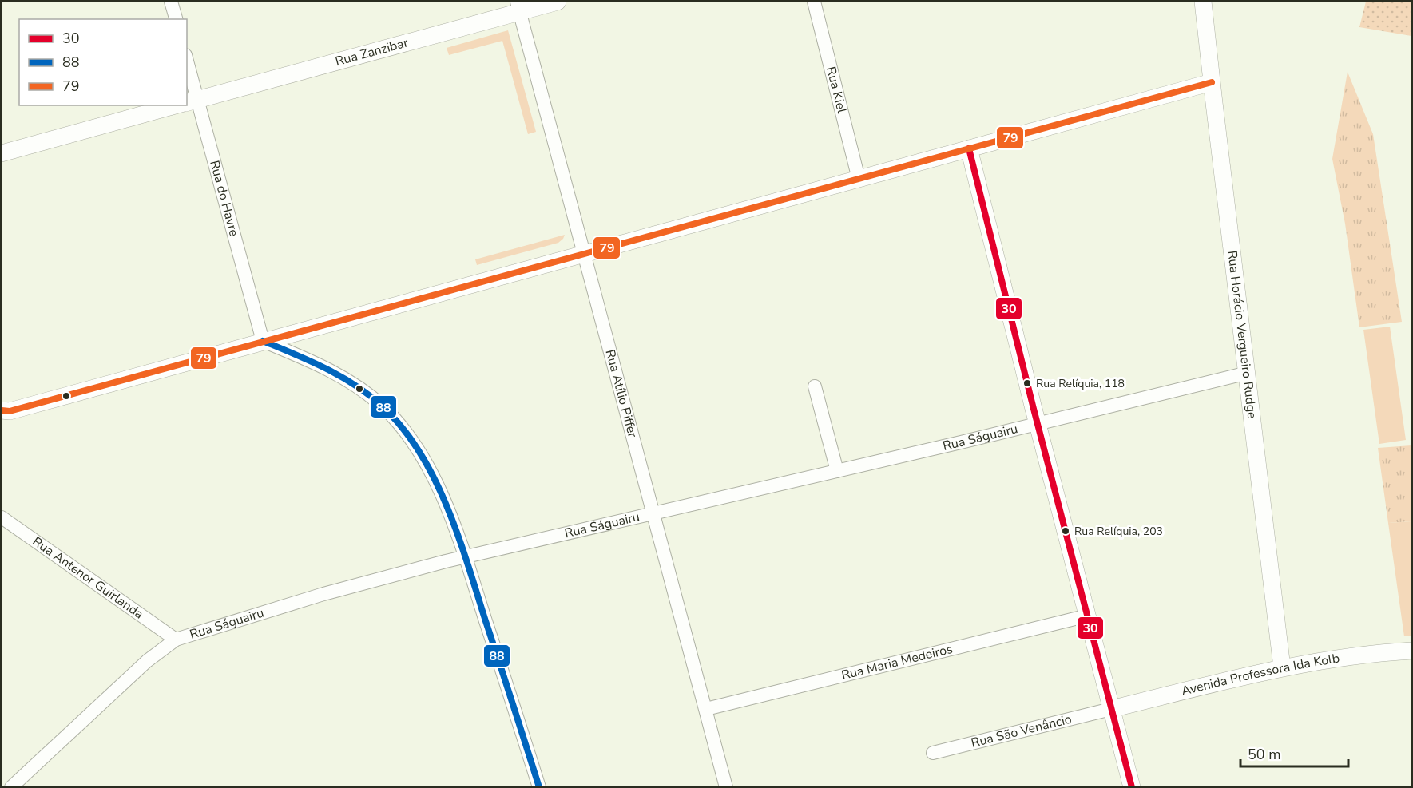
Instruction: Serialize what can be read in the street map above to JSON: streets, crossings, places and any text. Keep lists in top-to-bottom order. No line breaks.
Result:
{"streets":{"street":["Rua Zanzibar","Rua Kiel","Rua do Havre","Rua Horácio Vergueiro Rudge","Rua Atílio Piffer","Rua Ságuairu","Rua Antenor Guirlanda","Rua Maria Medeiros","Avenida Professora Ida Kolb","Rua São Venâncio"]},"crossings":[["Rua Zanzibar","Rua do Havre"],["Rua Zanzibar","Rua Atílio Piffer"],["Rua Horácio Vergueiro Rudge","Rua Ságuairu"],["Rua Horácio Vergueiro Rudge","Avenida Professora Ida Kolb"],["Rua Atílio Piffer","Rua Ságuairu"],["Rua Atílio Piffer","Rua Maria Medeiros"],["Rua Ságuairu","Rua Antenor Guirlanda"],["Avenida Professora Ida Kolb","Rua São Venâncio"]],"places":["Rua Relíquia, 118","Rua Relíquia, 203"],"lines":["transit line 79","transit line 30","transit line 88"],"legend":["30","88","79"],"scale_bar":"50 m"}
